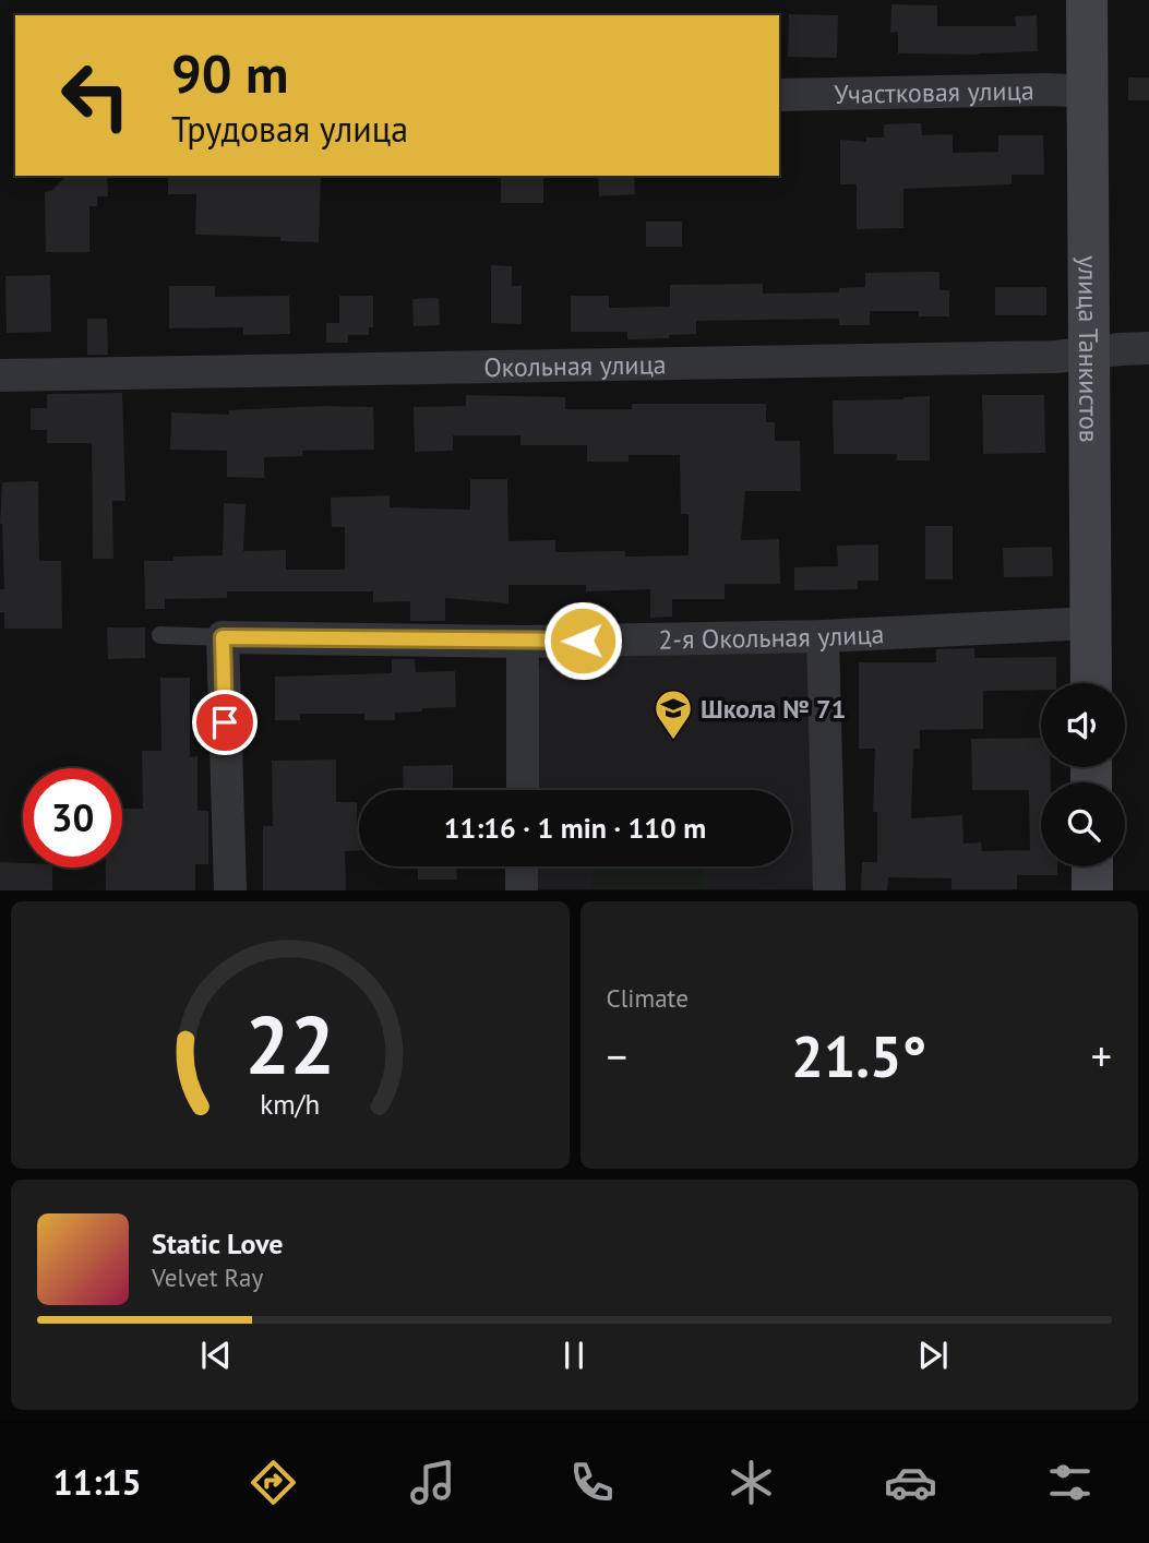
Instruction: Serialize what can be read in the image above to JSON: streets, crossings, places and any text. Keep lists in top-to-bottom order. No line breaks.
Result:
{"streets":{"main road":["улица Танкистов"],"street":["Участковая улица","Окольная улица","2-я Окольная улица"]},"crossings":[["Участковая улица","улица Танкистов"],["улица Танкистов","Окольная улица"],["улица Танкистов","2-я Окольная улица"]],"places":{"school or university":["Школа № 71"]},"page":{"turn":["90 m","Трудовая улица"],"limit":"30","trip":"11:16 · 1 min · 110 m","tile":"Climate","heat":["−","21.5°","+"],"song":["Static Love","Velvet Ray"],"tabs":"11:15","gauge":["22","km/h"]}}
